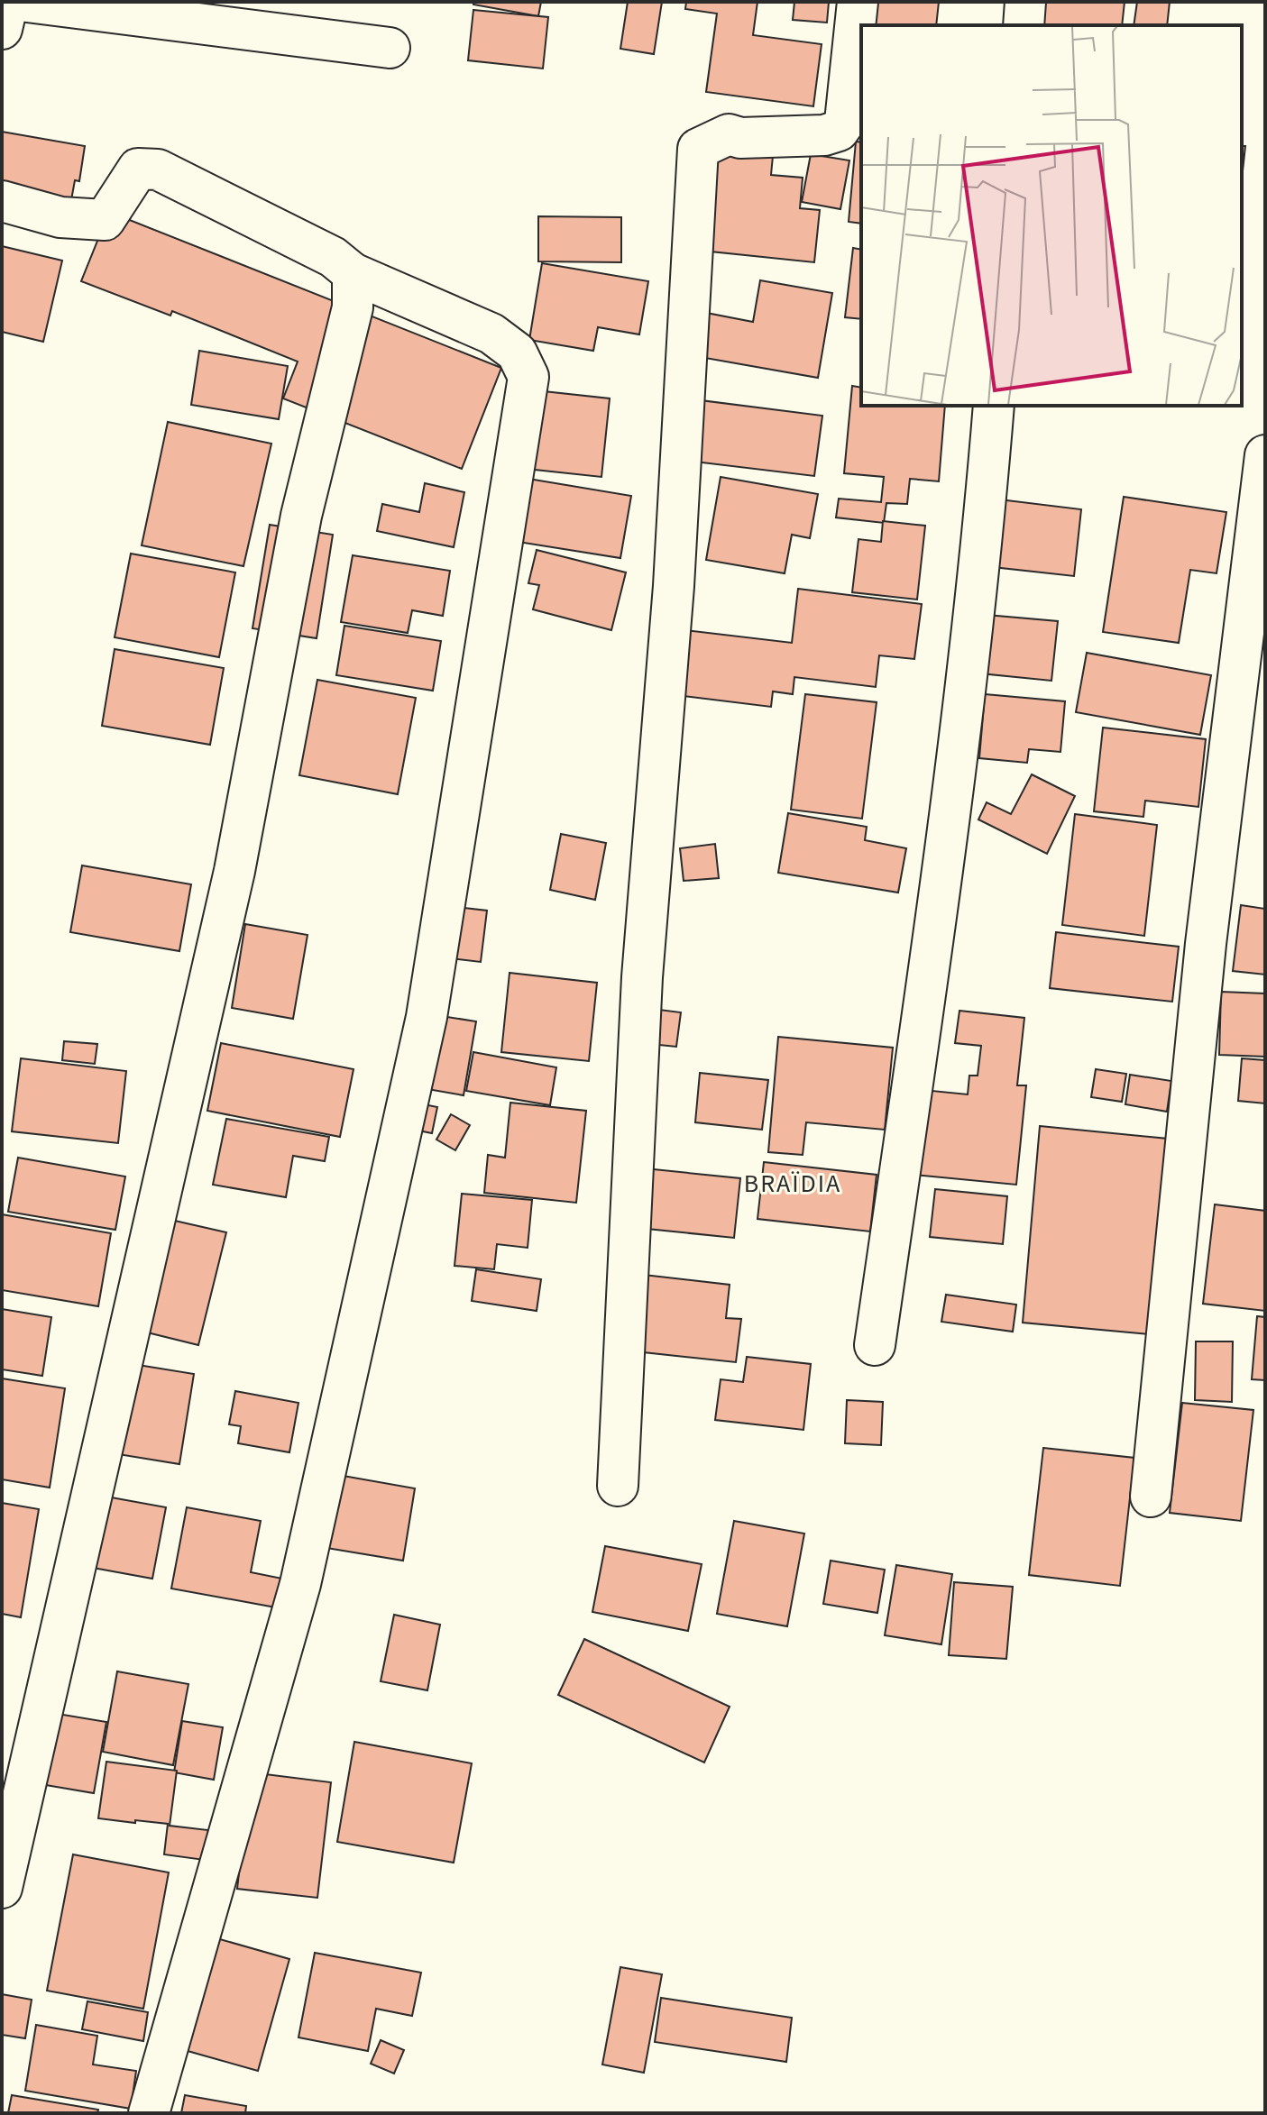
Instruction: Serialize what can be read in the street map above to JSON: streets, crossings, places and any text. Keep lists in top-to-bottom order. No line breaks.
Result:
{"districts":["BRAÏDIA"]}
